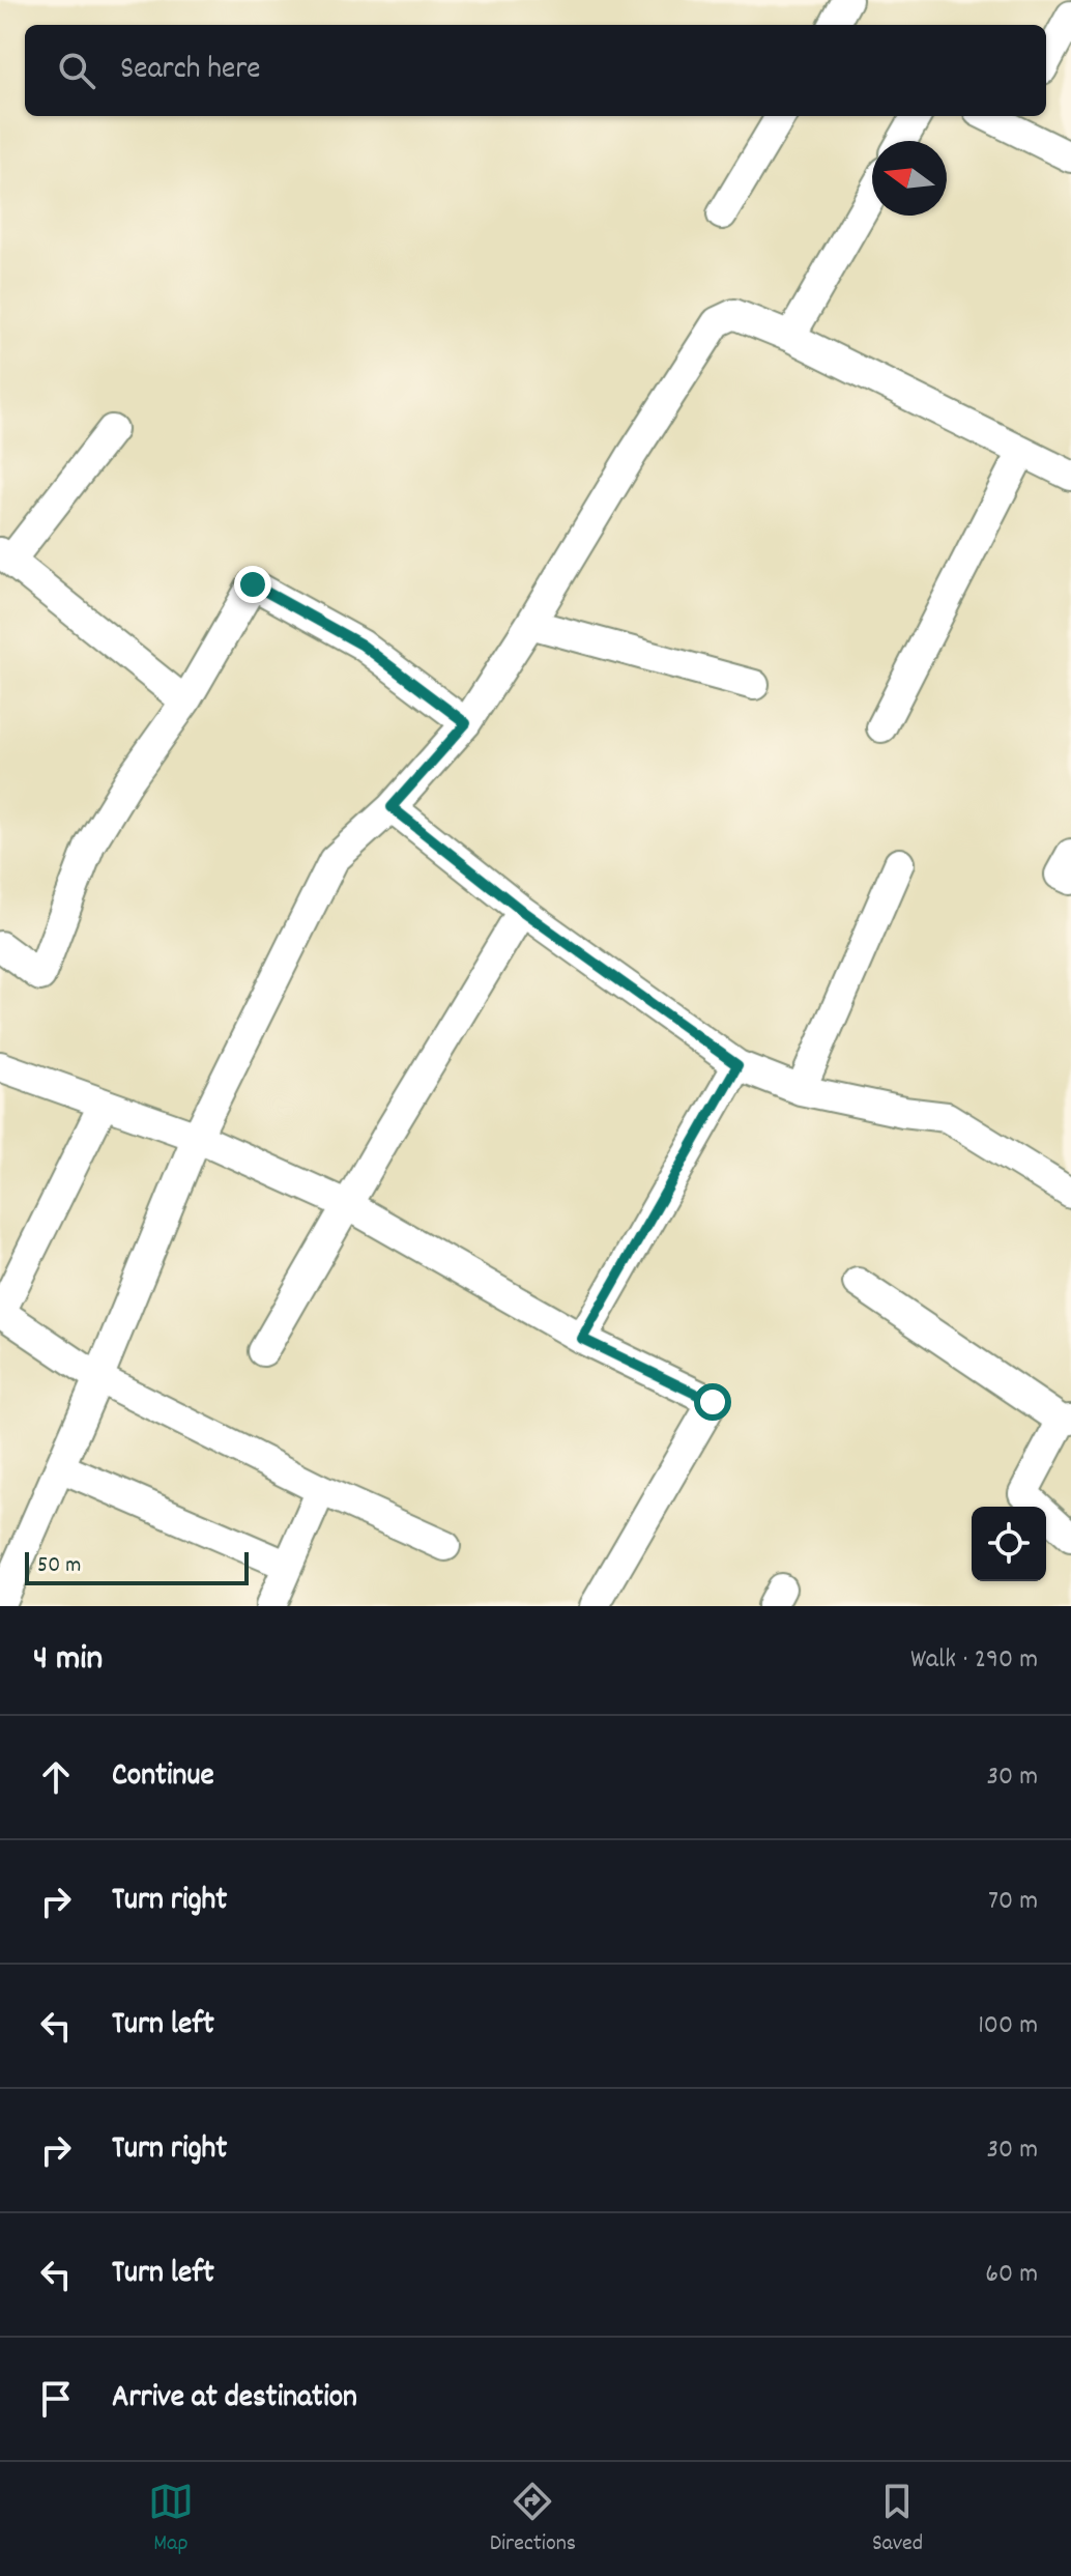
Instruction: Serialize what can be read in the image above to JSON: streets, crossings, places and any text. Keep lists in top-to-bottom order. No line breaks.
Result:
{"scale_bar":"50 m","north":"left","page":{"search":"Search here","scale":"50 m","heading":["4 min","Walk · 290 m"],"list":[["Continue","30 m"],["Turn right","70 m"],["Turn left","100 m"],["Turn right","30 m"],["Turn left","60 m"],"Arrive at destination"],"nav":["Map","Directions","Saved"]}}
